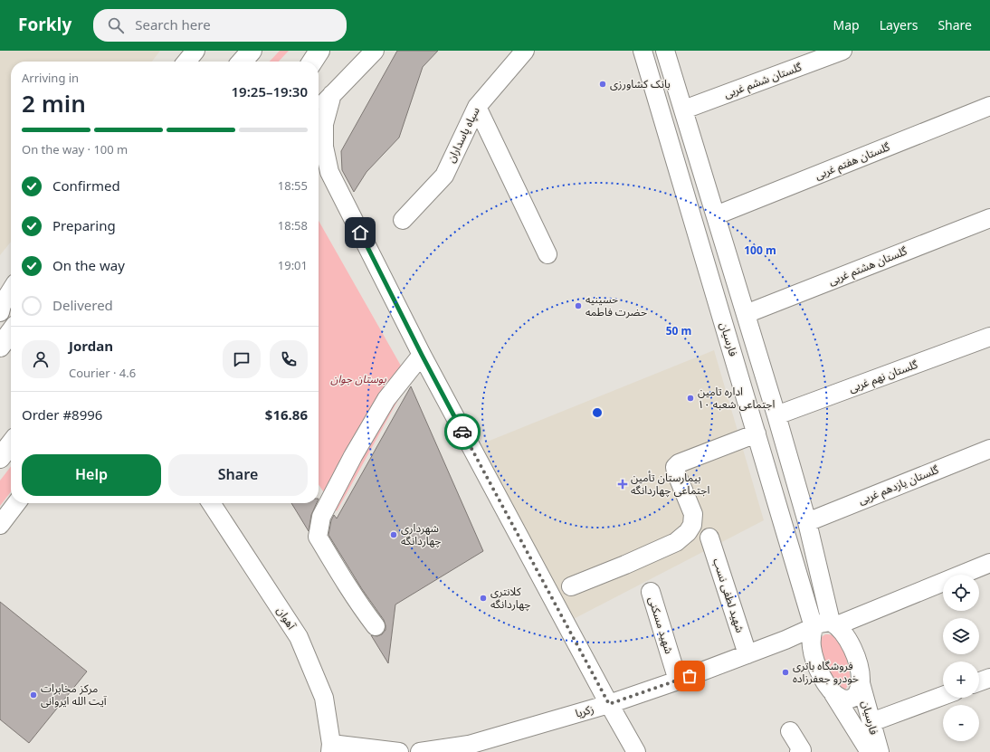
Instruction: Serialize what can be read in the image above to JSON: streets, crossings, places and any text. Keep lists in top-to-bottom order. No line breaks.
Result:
{"streets":{"street":["گلستان ششم غربی","سپاه پاسداران","گلستان هفتم غربی","گلستان هشتم غربی","فارسیان","گلستان نهم غربی","گلستان یازدهم غربی","شهید لطفی نسب","آهوان","شهید مسکنی","زکریا"]},"crossings":[["فارسیان","زکریا"],["شهید لطفی نسب","زکریا"],["شهید مسکنی","زکریا"]],"parks":["بوستان جوان"],"places":{"other":["بانک کشاورزی","حسینیه حضرت فاطمه","اداره تامین اجتماعی شعبه ۱۰","شهرداری چهاردانگه","کلانتری چهاردانگه","فروشگاه باتری خودرو جعفرزاده","مرکز مخابرات آیت الله ایروانی"],"health":["بیمارستان تأمین اجتماعی چهاردانگه"]},"page":{"header":"Forkly","search":"Search here","nav":["Map","Layers","Share"],"heading":["2 min","Arriving in","19:25–19:30"],"panel":["Jordan","Courier · 4.6","Order #8996","$16.86"],"bar":"On the way · 100 m","list":[["Confirmed","18:55"],["Preparing","18:58"],["On the way","19:01"],"Delivered"],"buttons":["Help","Share"],"map_buttons":["+","−"]},"rings":["100 m","50 m"]}
